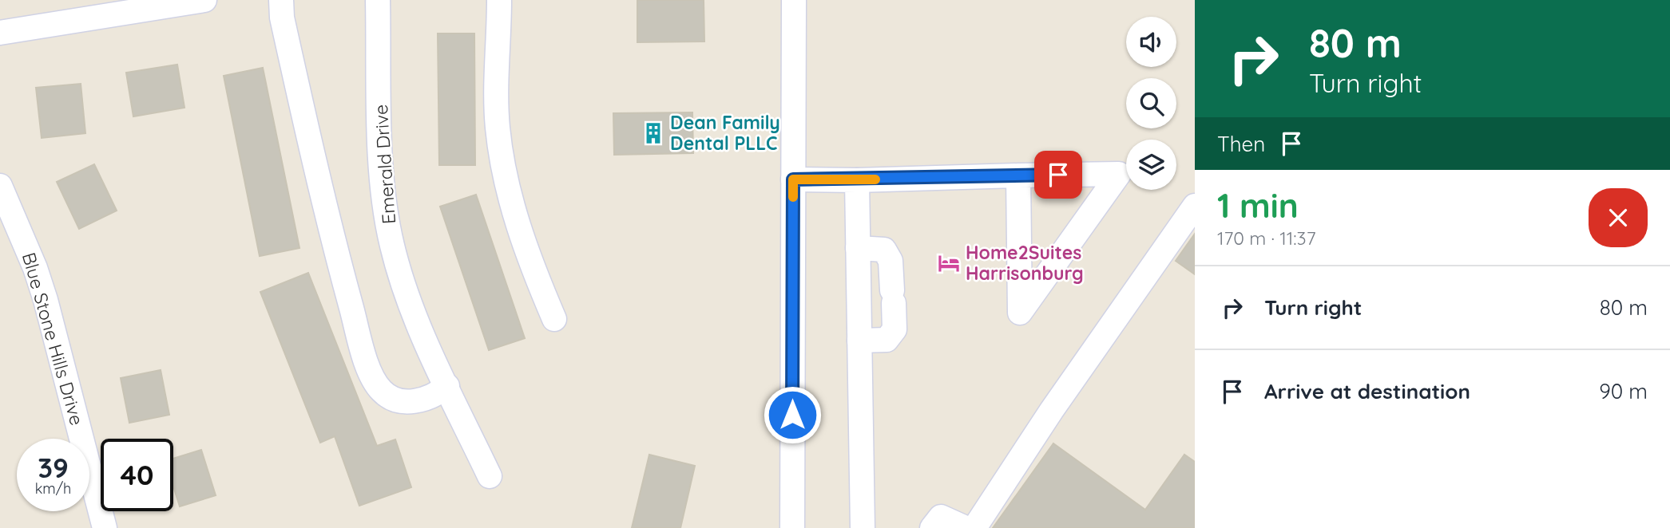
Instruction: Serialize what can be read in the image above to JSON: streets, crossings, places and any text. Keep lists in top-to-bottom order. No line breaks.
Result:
{"streets":{"street":["Emerald Drive","Blue Stone Hills Drive"]},"places":{"building":["Dean Family Dental PLLC"],"hotel":["Home2Suites Harrisonburg"]},"page":{"turn":["80 m","Turn right"],"then":"Then","heading":["1 min","170 m · 11:37"],"list":[{"name":"Turn right","value":"80 m"},{"name":"Arrive at destination","value":"90 m"}],"speed":"39 km/h","limit":"40"}}
